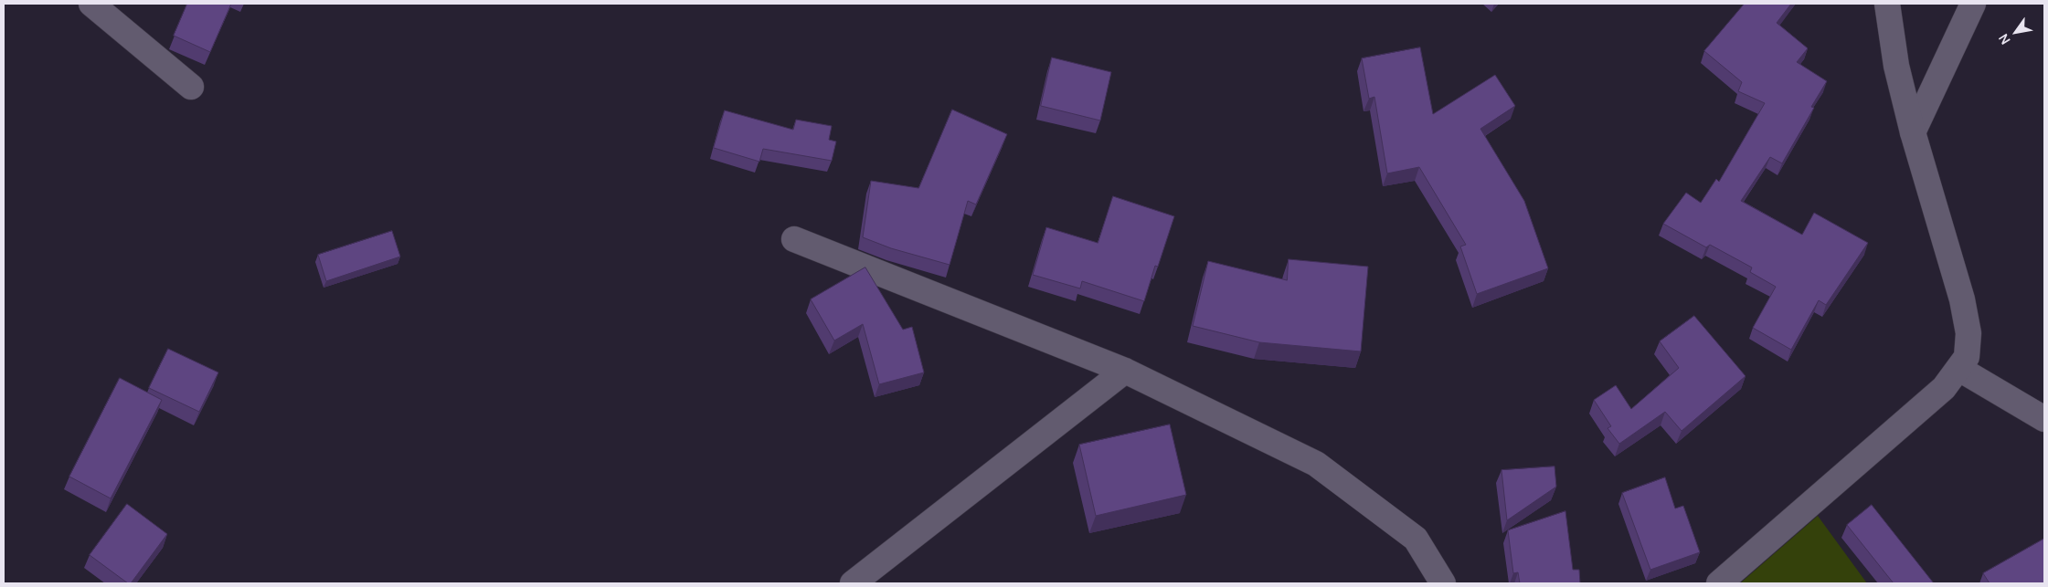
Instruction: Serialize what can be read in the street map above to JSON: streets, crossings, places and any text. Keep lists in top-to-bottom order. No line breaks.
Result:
{"north":"bottom left"}
